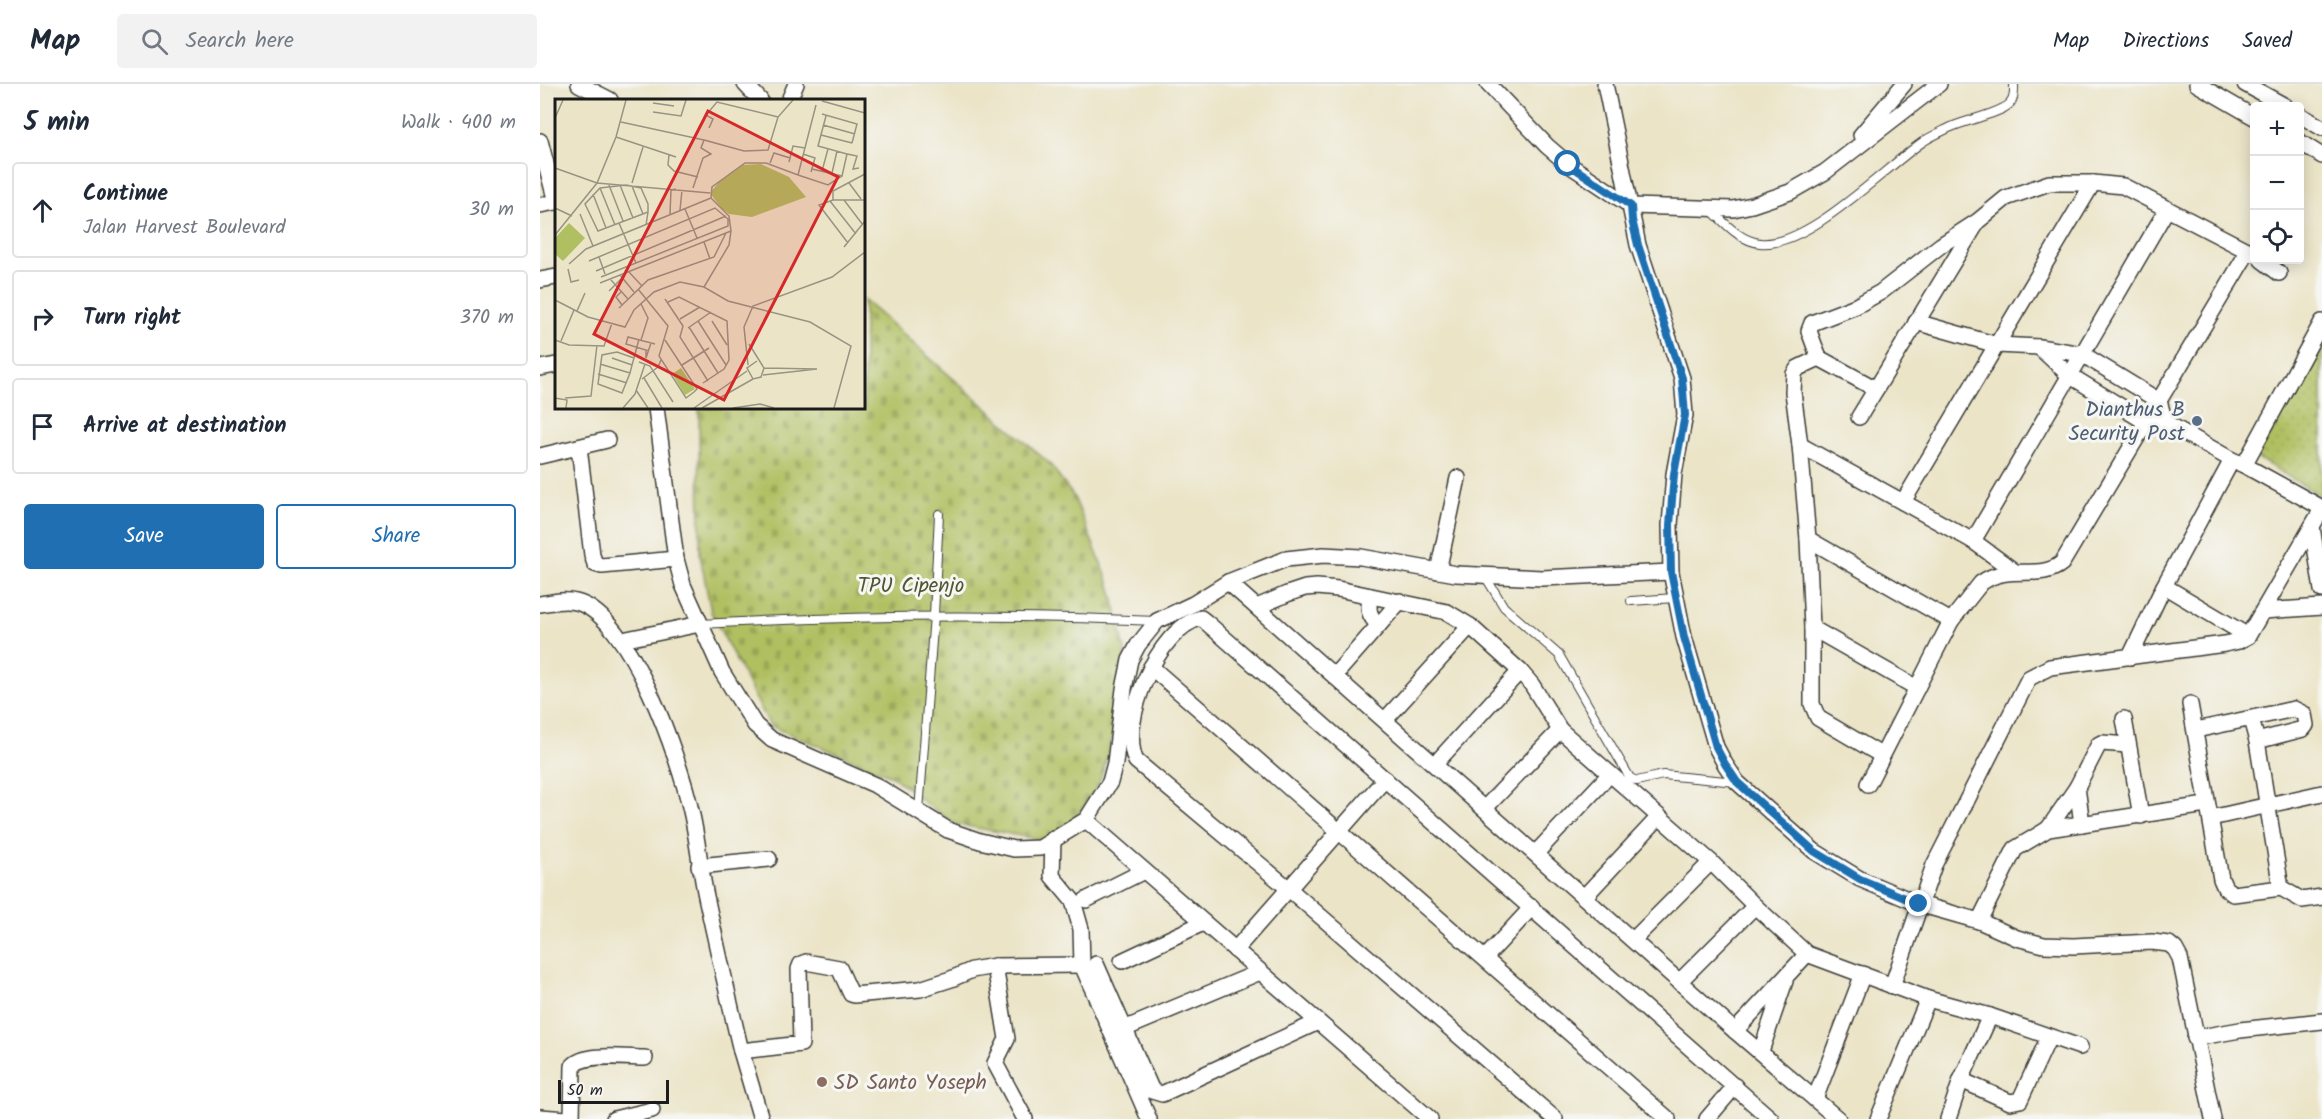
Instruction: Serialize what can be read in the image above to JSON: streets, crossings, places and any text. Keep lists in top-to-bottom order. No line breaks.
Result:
{"parks":["TPU Cipenjo"],"places":["Dianthus B Security Post","SD Santo Yoseph"],"scale_bar":"50 m","page":{"header":"Map","search":"Search here","nav":["Map","Directions","Saved"],"heading":["5 min","Walk · 400 m"],"map_buttons":["+","−"],"list":[["Continue","Jalan Harvest Boulevard","30 m"],["Turn right","370 m"],"Arrive at destination"],"buttons":["Save","Share"],"scale":"50 m"}}
